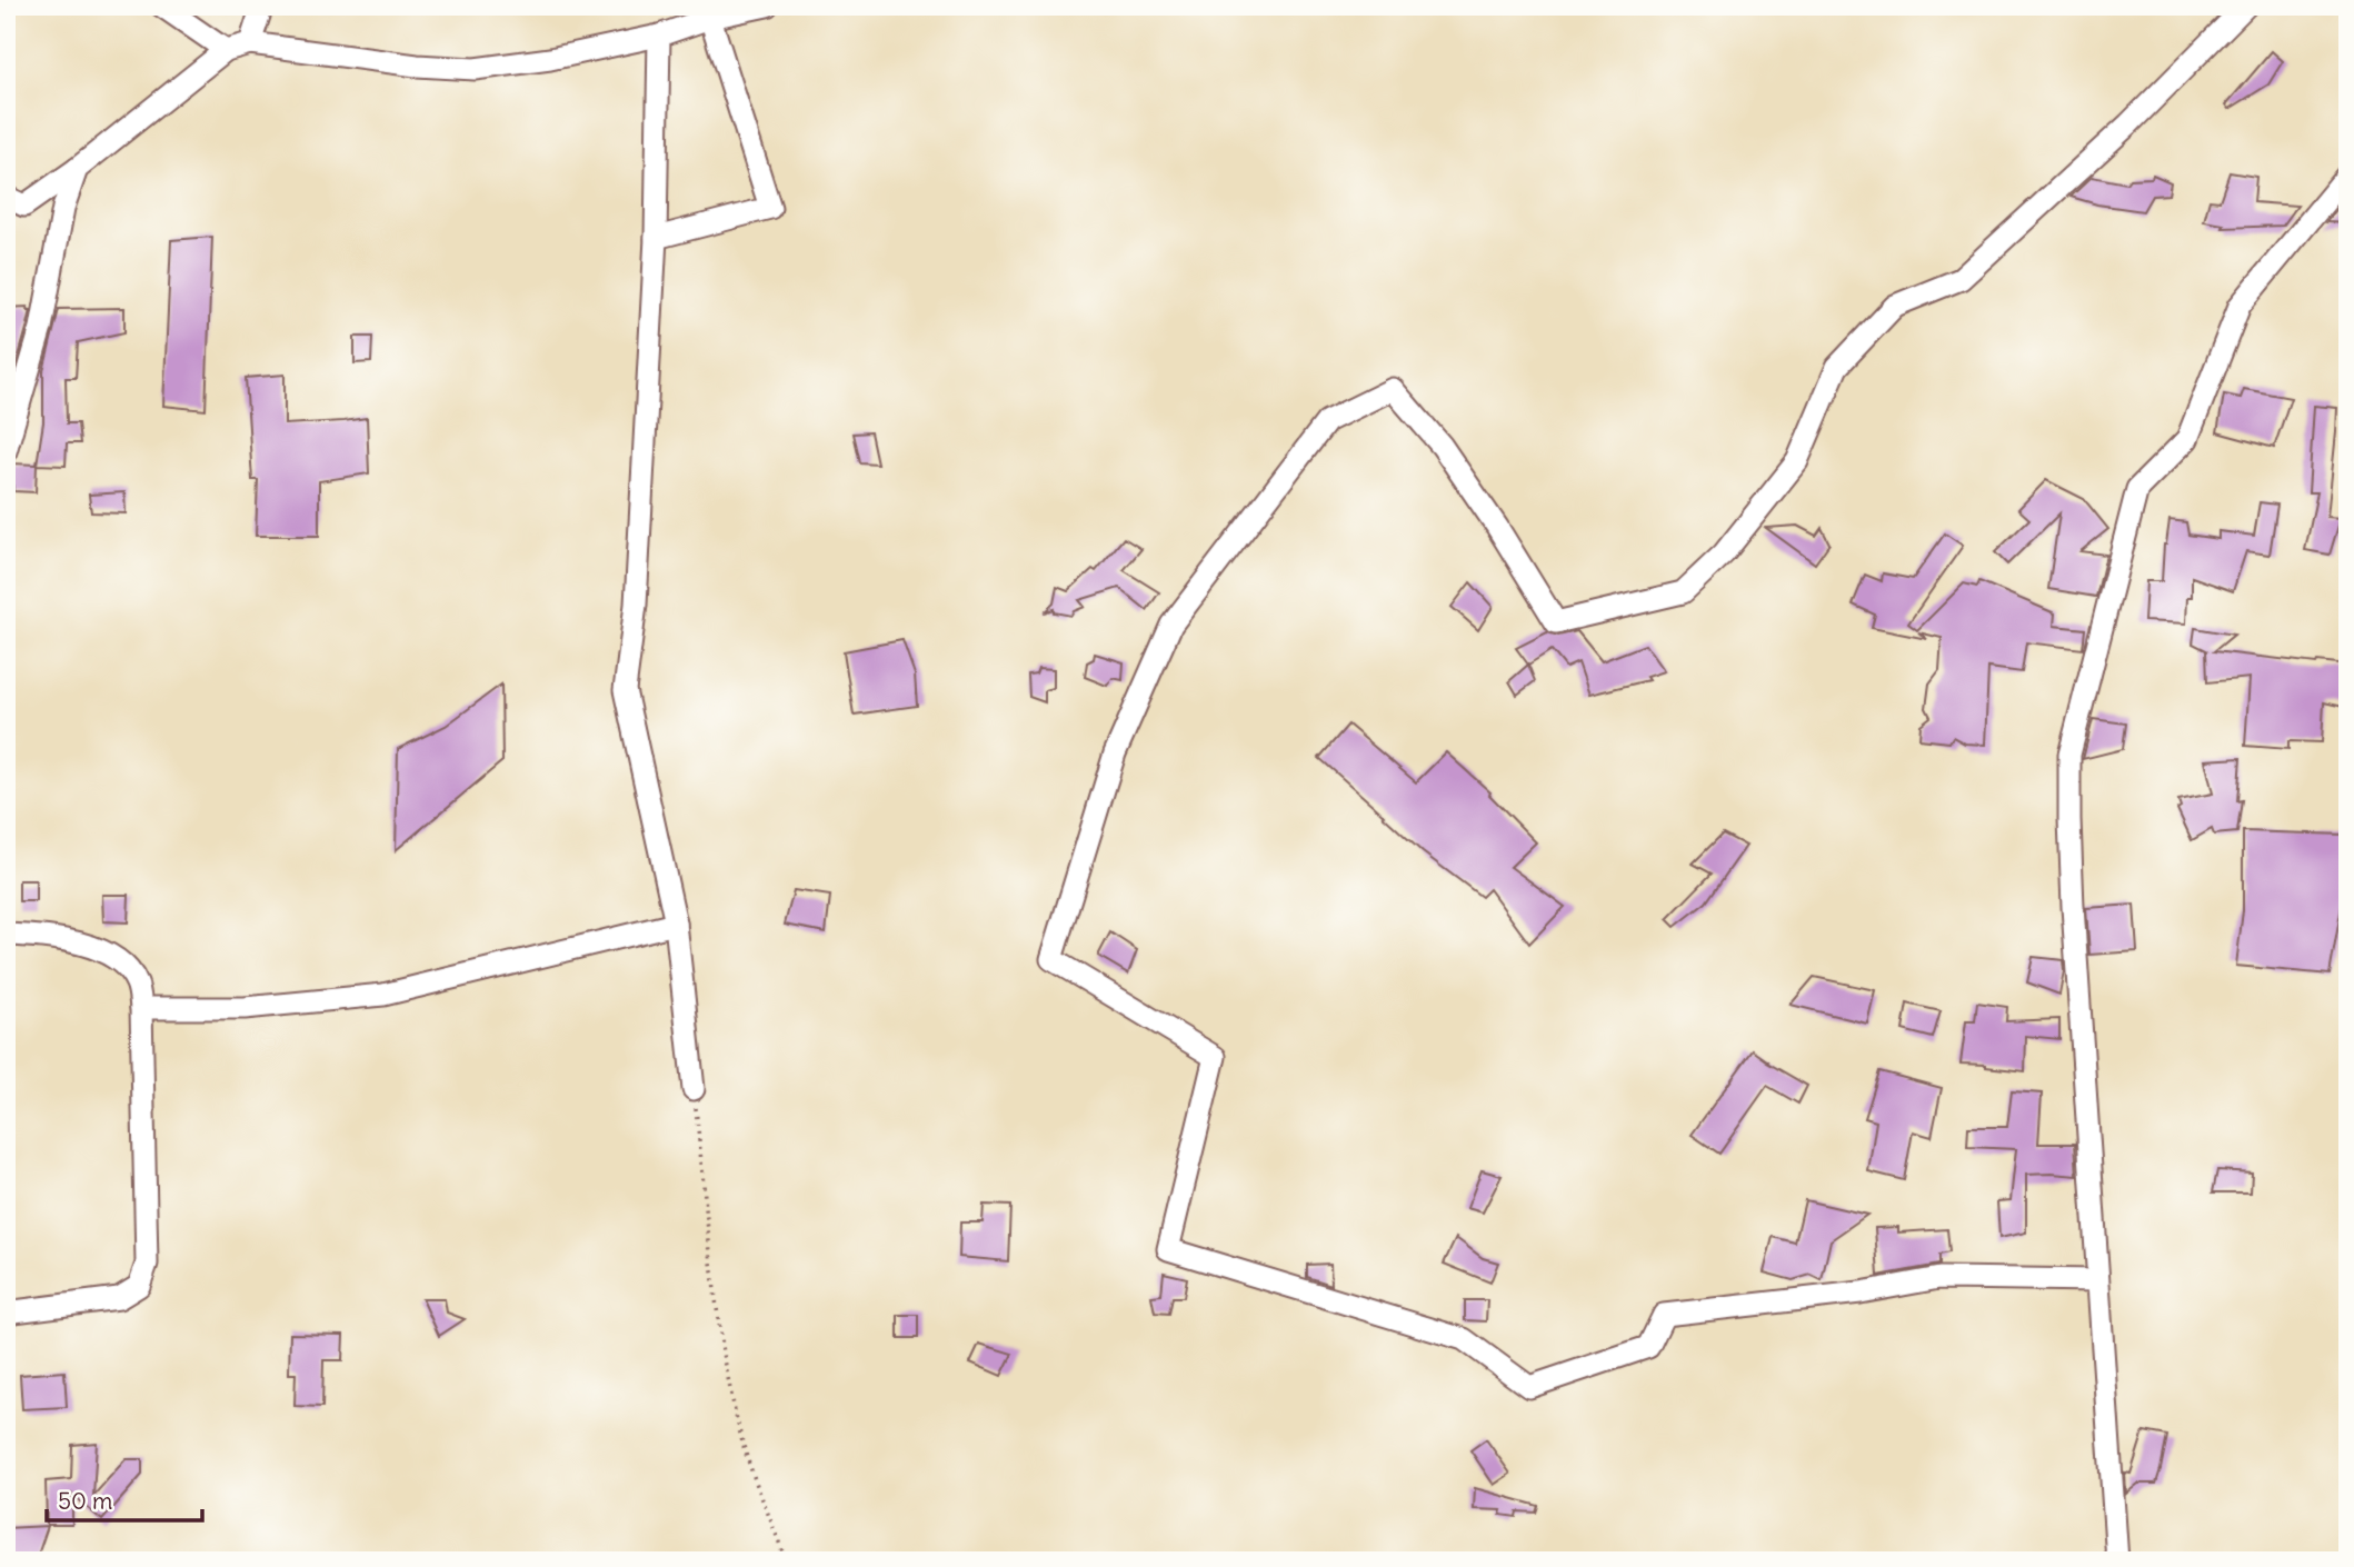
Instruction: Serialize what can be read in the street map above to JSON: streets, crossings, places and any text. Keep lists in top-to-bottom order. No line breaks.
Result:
{"scale_bar":"50 m"}
